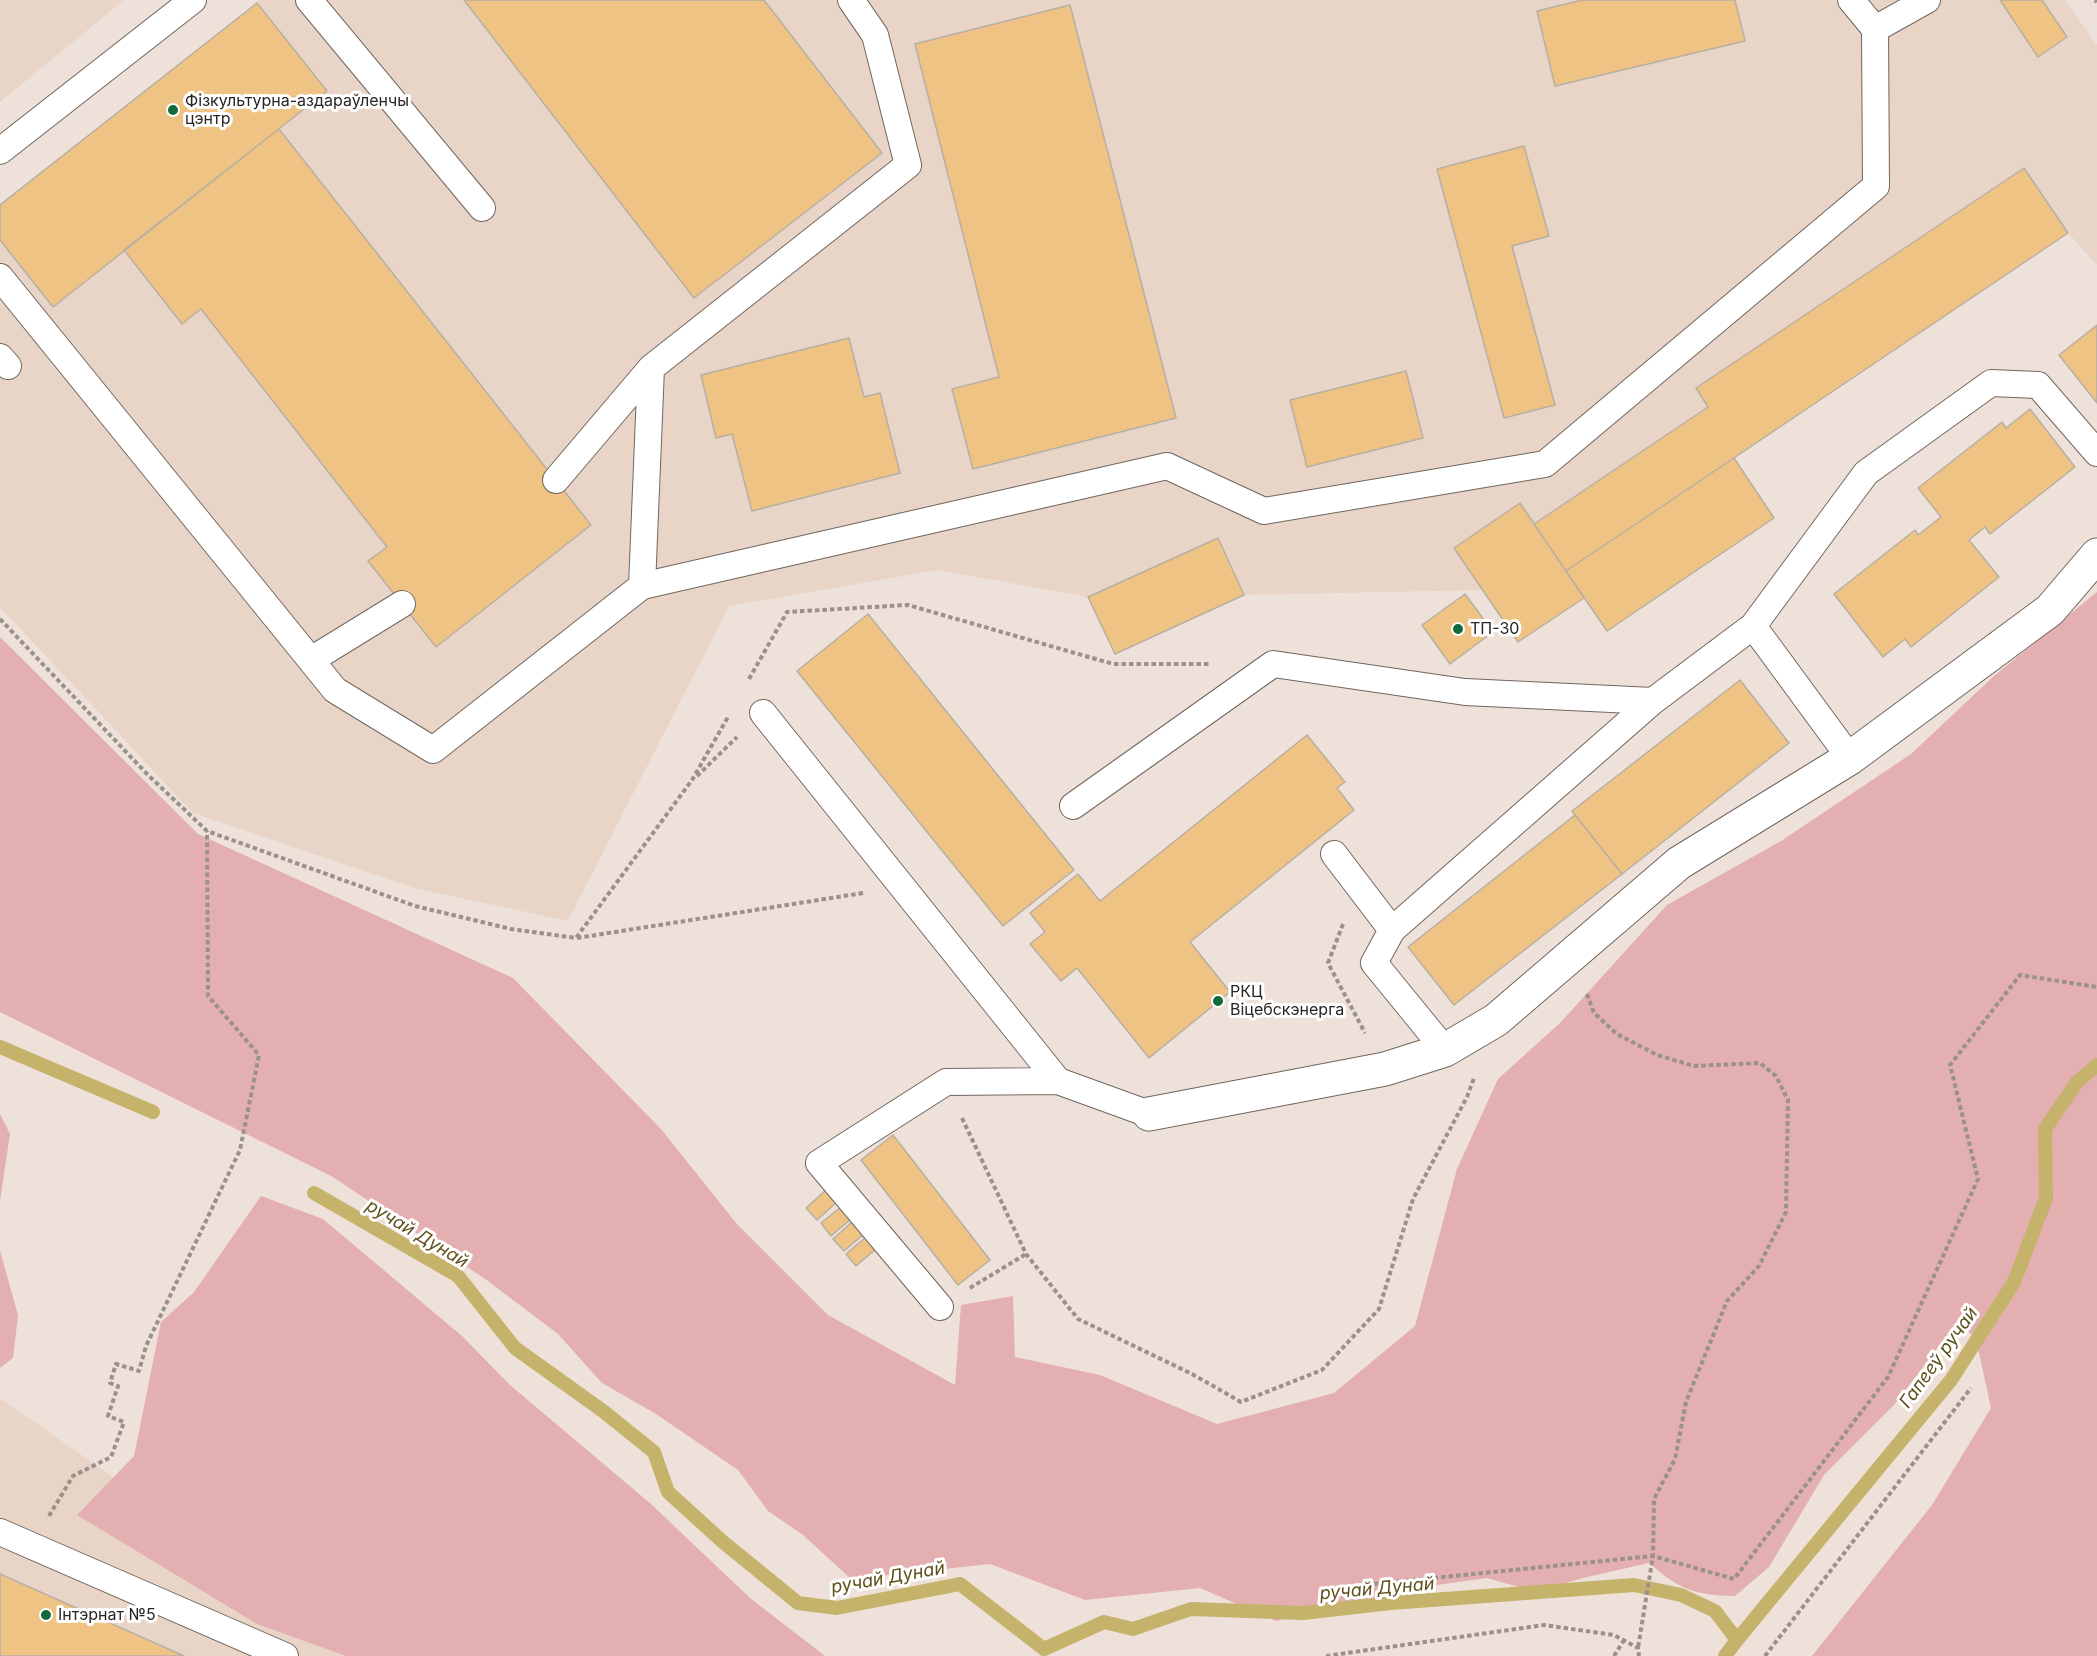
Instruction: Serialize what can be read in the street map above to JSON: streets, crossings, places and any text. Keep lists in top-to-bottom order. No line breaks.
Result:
{"water":["ручай Дунай","Гапееў ручай"],"places":["Фізкультурна-аздараўленчы цэнтр","ТП-30","РКЦ Віцебскэнерга","Інтэрнат №5"]}
